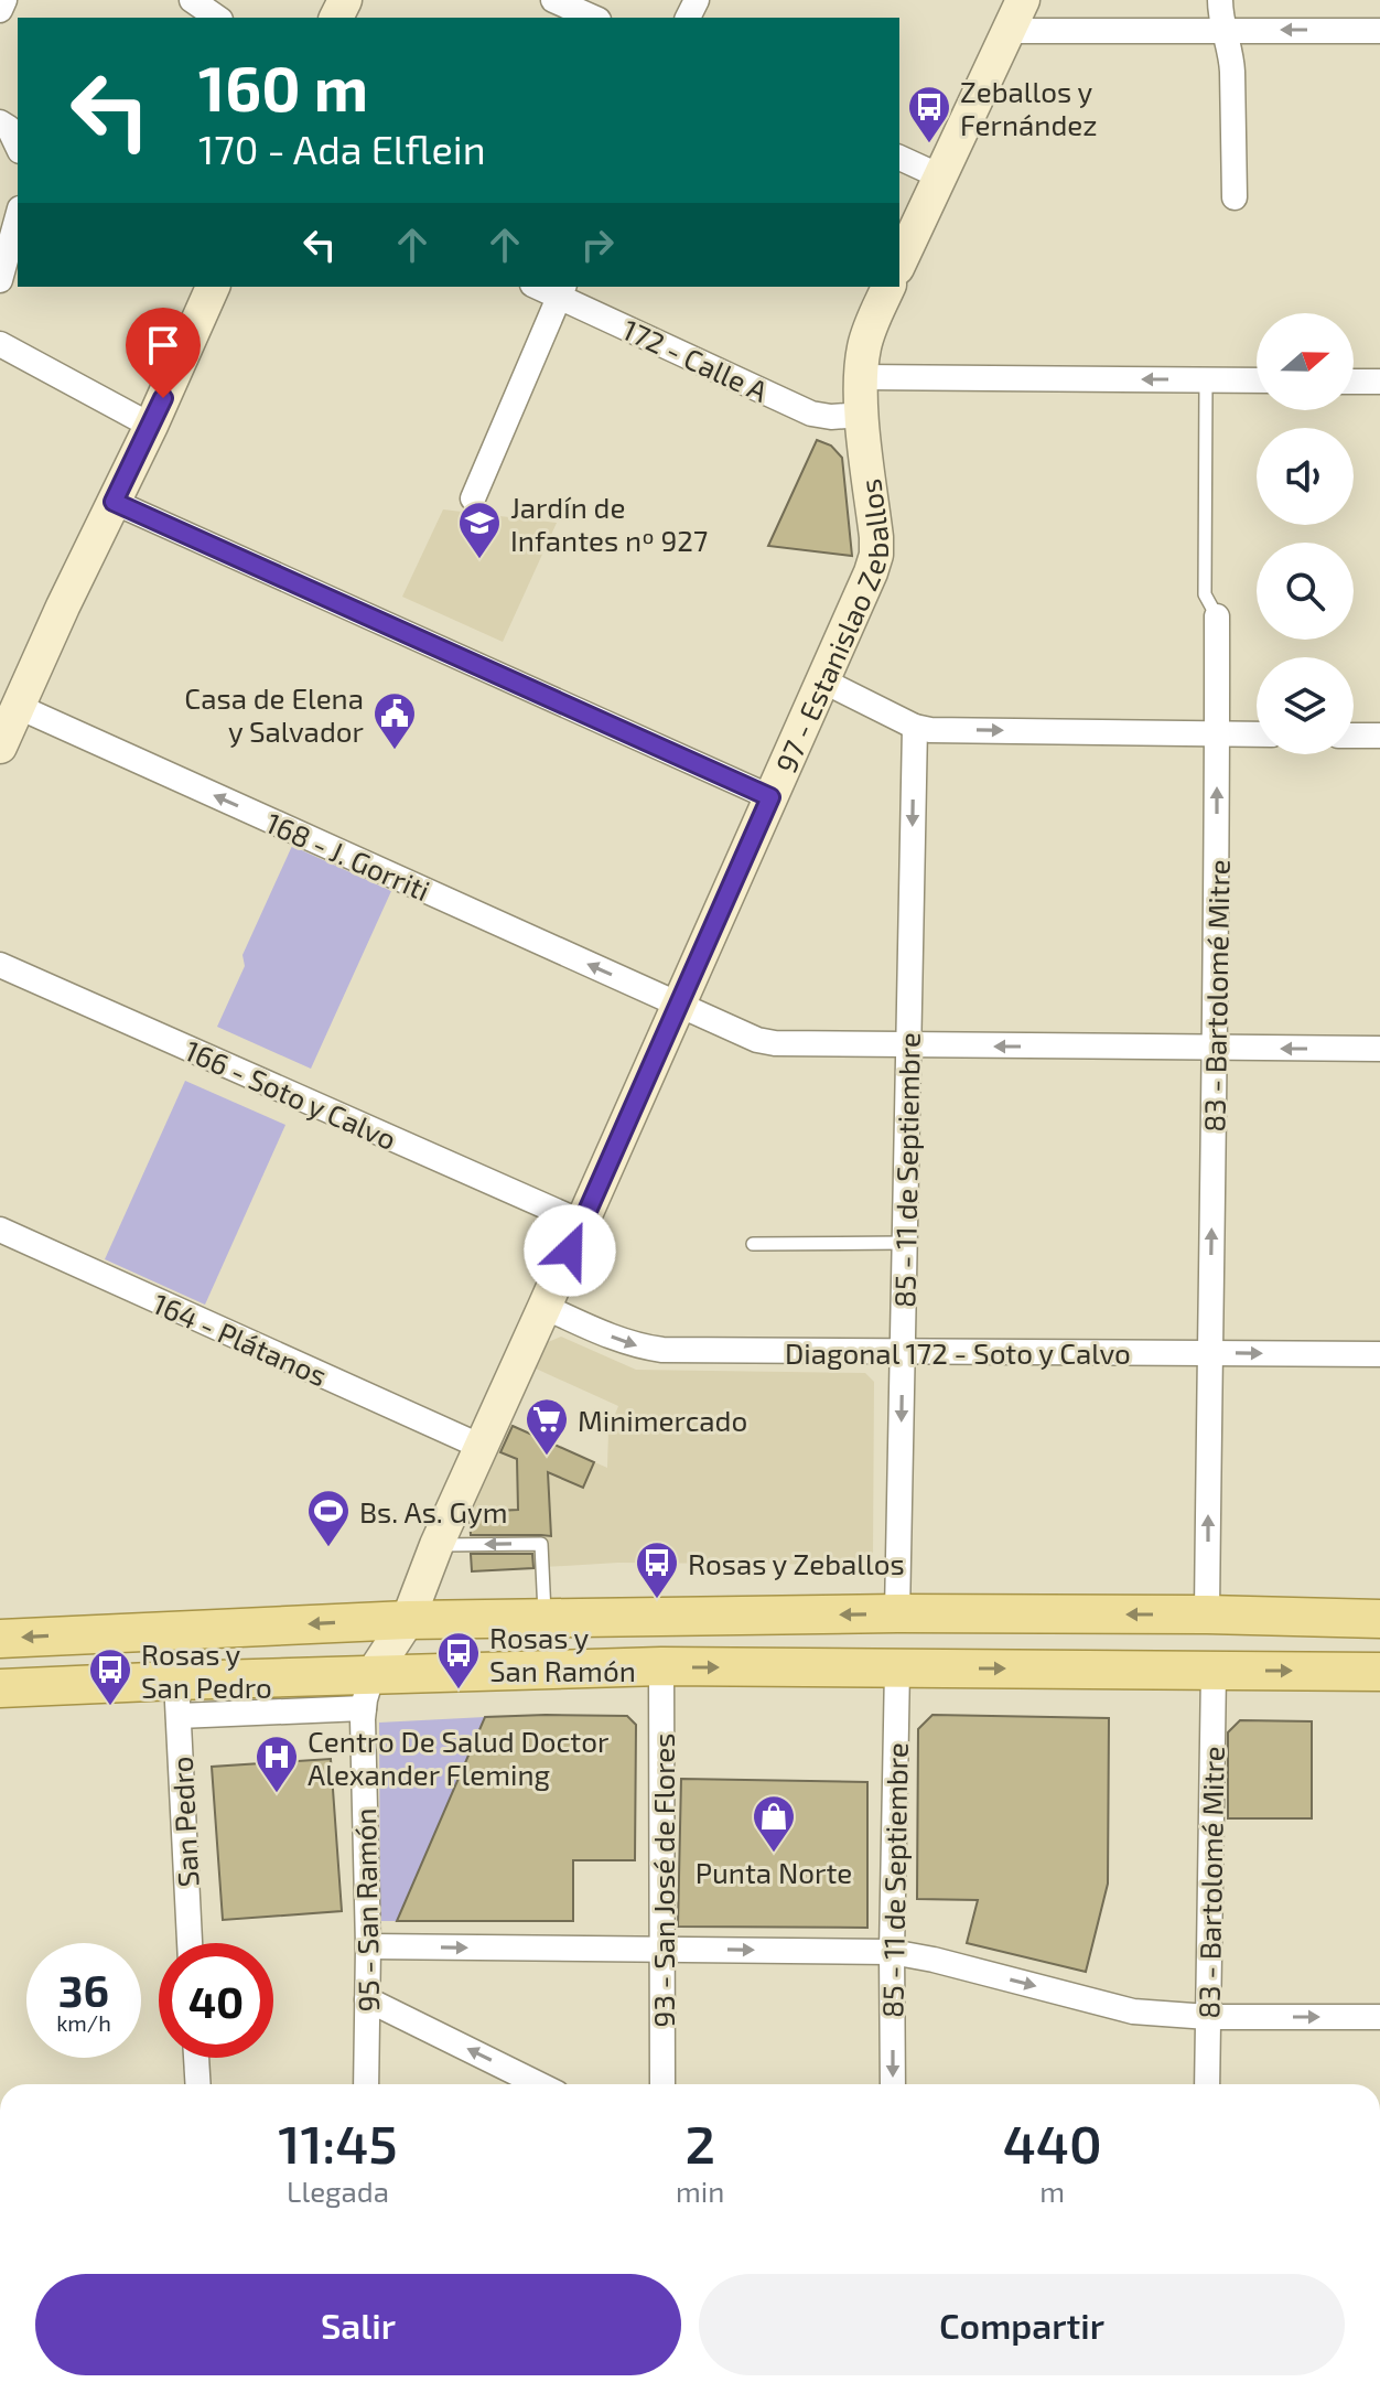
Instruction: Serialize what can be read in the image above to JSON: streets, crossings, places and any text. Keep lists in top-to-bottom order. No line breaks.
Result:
{"streets":{"street":["172 - Calle A","97 - Estanislao Zeballos","168 - J. Gorriti","83 - Bartolomé Mitre","166 - Soto y Calvo","85 - 11 de Septiembre","164 - Plátanos","Diagonal 172 - Soto y Calvo","San Pedro","93 - San José de Flores","95 - San Ramón"]},"crossings":[["172 - Calle A","97 - Estanislao Zeballos"],["97 - Estanislao Zeballos","168 - J. Gorriti"],["97 - Estanislao Zeballos","166 - Soto y Calvo"],["97 - Estanislao Zeballos","164 - Plátanos"],["97 - Estanislao Zeballos","Diagonal 172 - Soto y Calvo"],["97 - Estanislao Zeballos","95 - San Ramón"],["168 - J. Gorriti","83 - Bartolomé Mitre"],["168 - J. Gorriti","85 - 11 de Septiembre"],["83 - Bartolomé Mitre","Diagonal 172 - Soto y Calvo"],["85 - 11 de Septiembre","Diagonal 172 - Soto y Calvo"]],"one_way":["168 - J. Gorriti","83 - Bartolomé Mitre","85 - 11 de Septiembre","Diagonal 172 - Soto y Calvo"],"places":{"bus stop":["Zeballos y Fernández","Rosas y Zeballos","Rosas y San Ramón","Rosas y San Pedro"],"school or university":["Jardín de Infantes nº 927"],"public building":["Casa de Elena y Salvador"],"supermarket":["Minimercado"],"sports":["Bs. As. Gym"],"hospital":["Centro De Salud Doctor Alexander Fleming"],"shop":["Punta Norte"]},"north":"right","page":{"turn":["160 m","170 - Ada Elflein"],"speed":"36 km/h","limit":"40","eta":["11:45","Llegada","2","min","440","m"],"buttons":["Salir","Compartir"]}}
